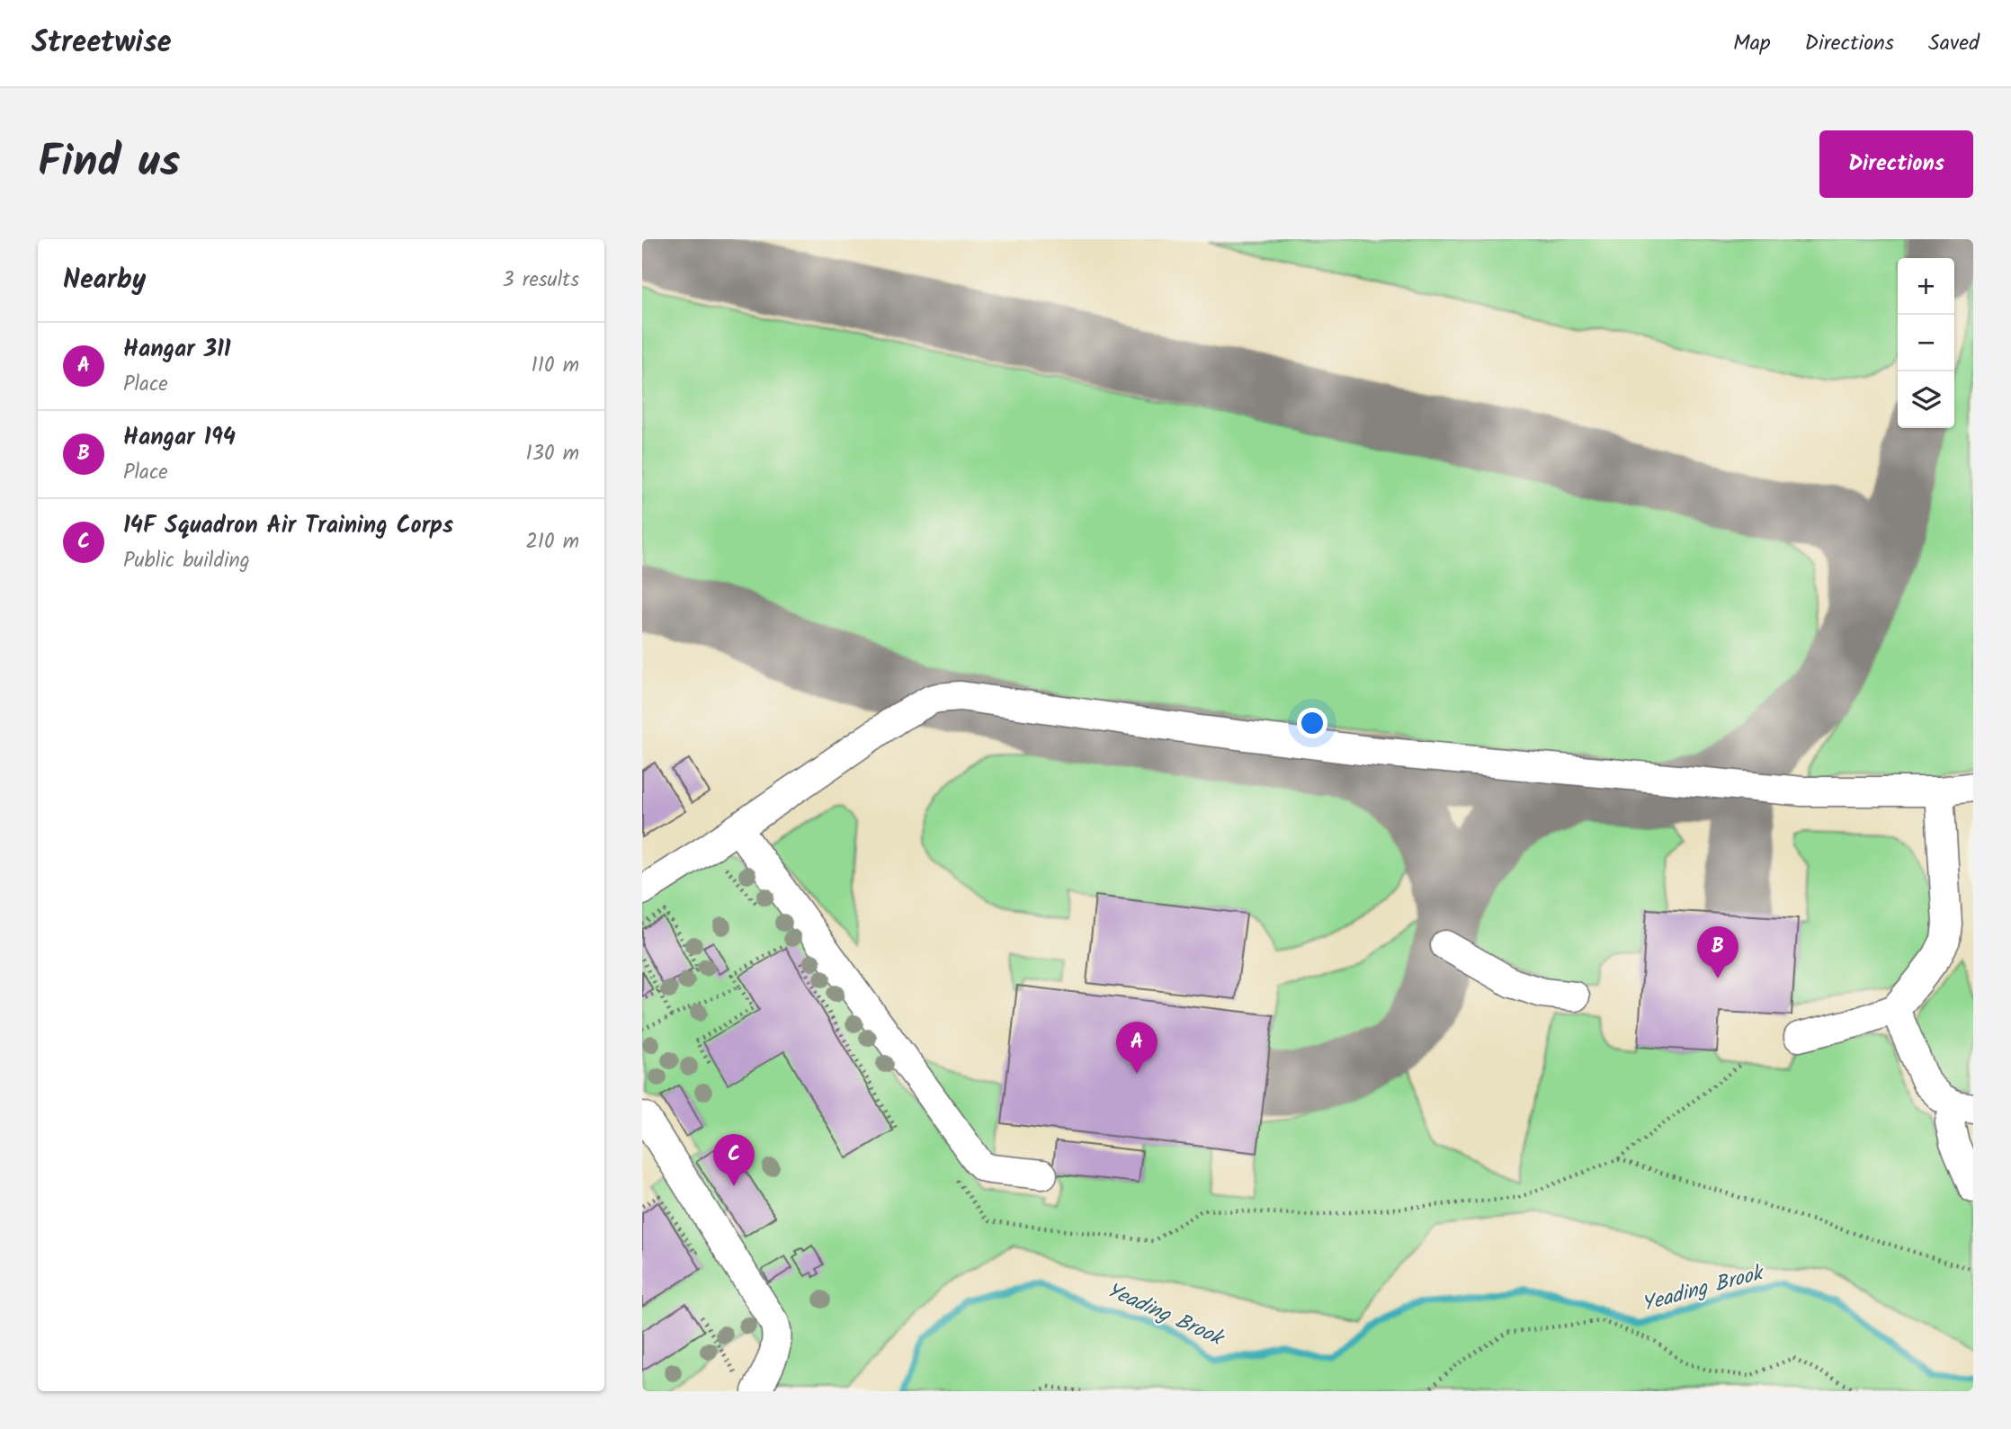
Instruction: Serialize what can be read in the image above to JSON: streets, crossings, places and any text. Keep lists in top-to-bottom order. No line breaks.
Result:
{"water":["Yeading Brook"],"page":{"header":"Streetwise","nav":["Map","Directions","Saved"],"title":"Find us","buttons":"Directions","heading":["Nearby","3 results"],"map_buttons":["+","−"],"list":[{"mark":"A","name":"Hangar 311","note":"Place","value":"110 m"},{"mark":"B","name":"Hangar 194","note":"Place","value":"130 m"},{"mark":"C","name":"14F Squadron Air Training Corps","note":"Public building","value":"210 m"}],"pins":["B","A","C"]}}
